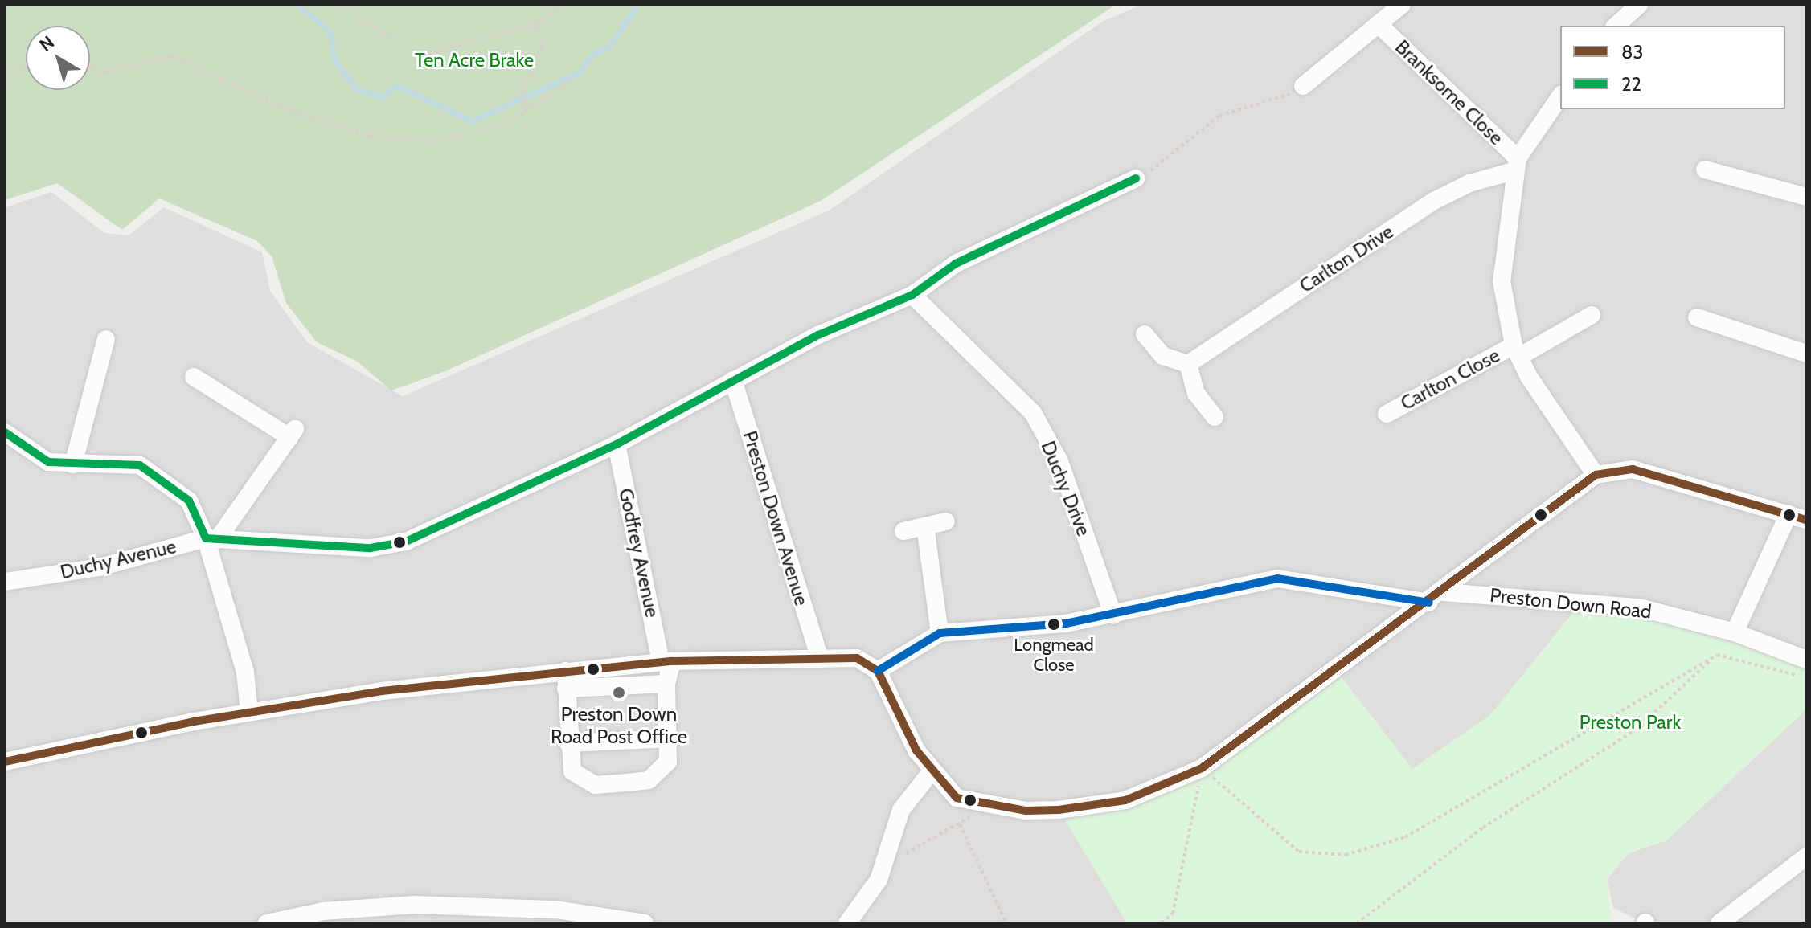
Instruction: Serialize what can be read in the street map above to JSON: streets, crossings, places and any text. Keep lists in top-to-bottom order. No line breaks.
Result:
{"streets":{"street":["Branksome Close","Carlton Drive","Carlton Close","Duchy Drive","Preston Down Avenue","Godfrey Avenue","Duchy Avenue","Preston Down Road"]},"crossings":[["Branksome Close","Carlton Drive"],["Duchy Drive","Preston Down Road"]],"parks":["Ten Acre Brake","Preston Park"],"places":["Longmead Close","Preston Down Road Post Office"],"lines":["transit line 22","transit line 83"],"legend":["83","22"],"north":"top left"}
